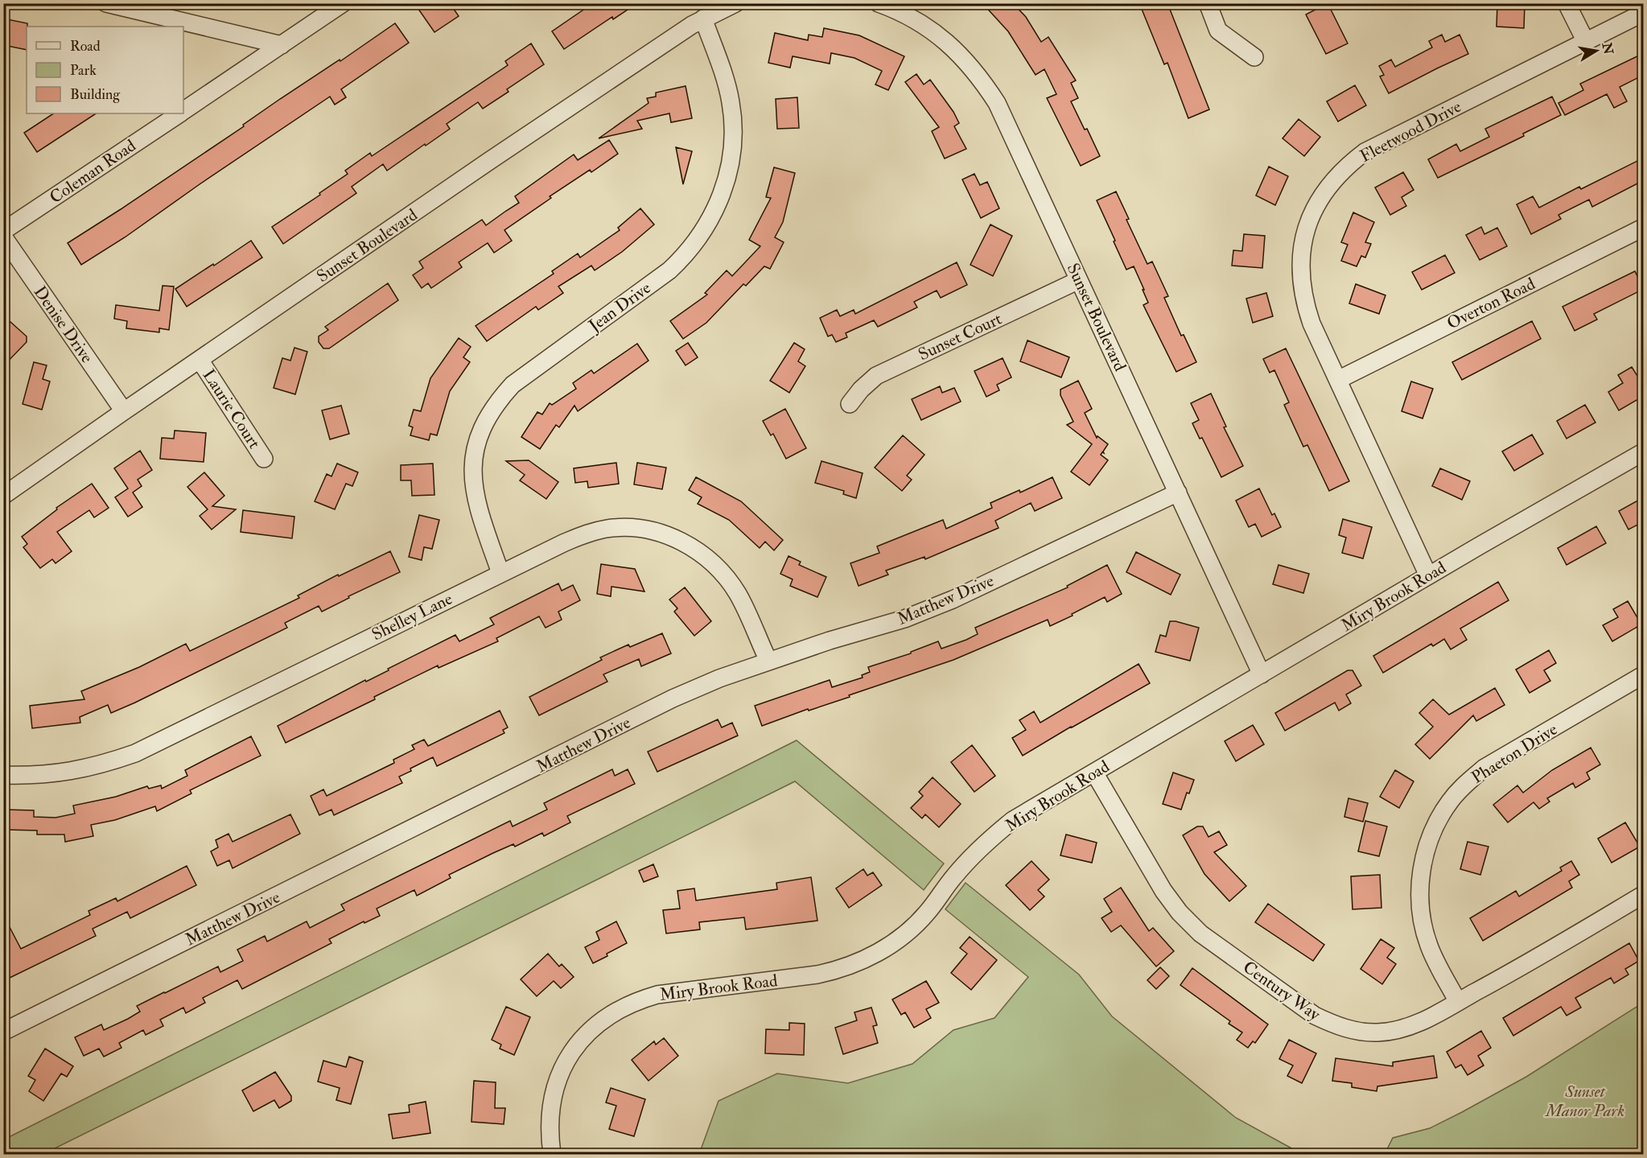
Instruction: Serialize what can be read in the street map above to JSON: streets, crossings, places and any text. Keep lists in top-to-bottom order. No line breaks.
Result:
{"streets":{"street":["Fleetwood Drive","Coleman Road","Sunset Boulevard","Overton Road","Jean Drive","Denise Drive","Sunset Court","Laurie Court","Miry Brook Road","Matthew Drive","Shelley Lane","Phaeton Drive","Century Way"]},"crossings":[["Fleetwood Drive","Overton Road"],["Fleetwood Drive","Miry Brook Road"],["Sunset Boulevard","Jean Drive"],["Sunset Boulevard","Denise Drive"],["Sunset Boulevard","Sunset Court"],["Sunset Boulevard","Laurie Court"],["Sunset Boulevard","Miry Brook Road"],["Sunset Boulevard","Matthew Drive"],["Jean Drive","Shelley Lane"],["Miry Brook Road","Century Way"],["Matthew Drive","Shelley Lane"],["Phaeton Drive","Century Way"]],"parks":["Sunset Manor Park"],"legend":["Road","Park","Building"],"north":"right"}
